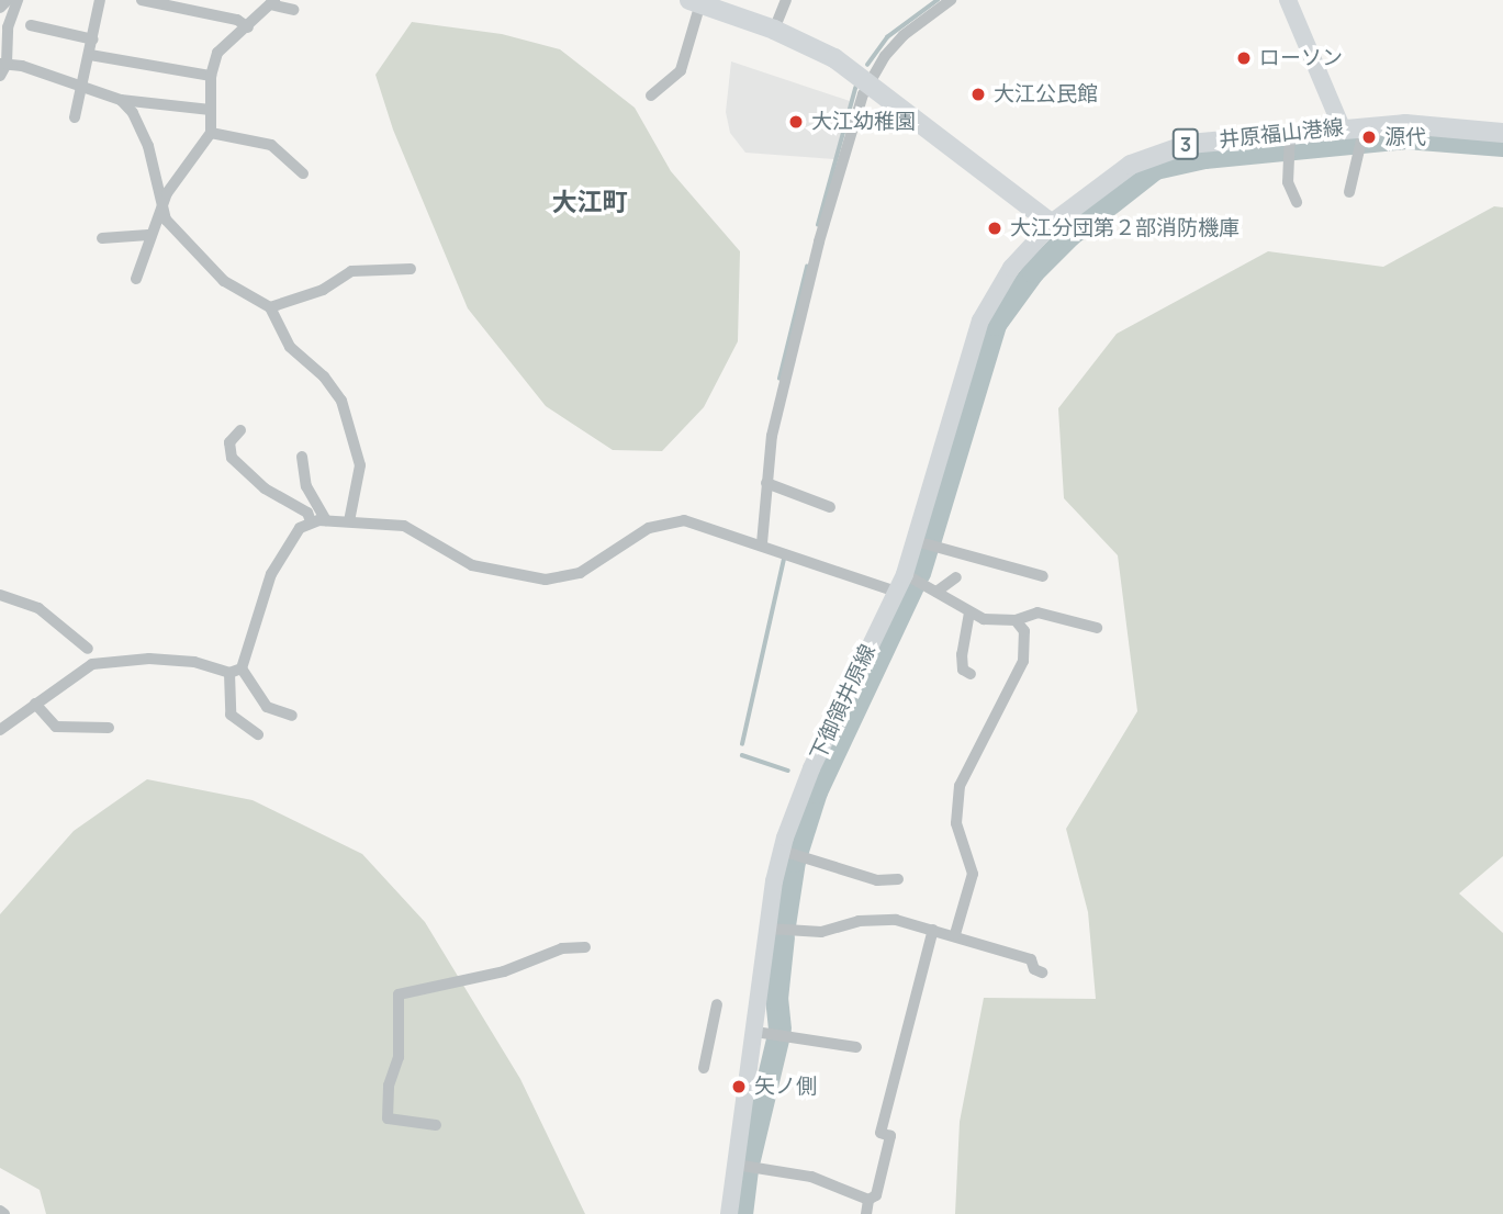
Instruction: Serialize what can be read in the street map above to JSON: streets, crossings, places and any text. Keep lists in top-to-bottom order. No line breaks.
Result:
{"streets":{"main road":["井原福山港線","3","下御領井原線"]},"crossings":[["井原福山港線","下御領井原線"]],"districts":["大江町"],"places":["ローソン","大江公民館","大江幼稚園","源代","大江分団第２部消防機庫","矢ノ側"]}
